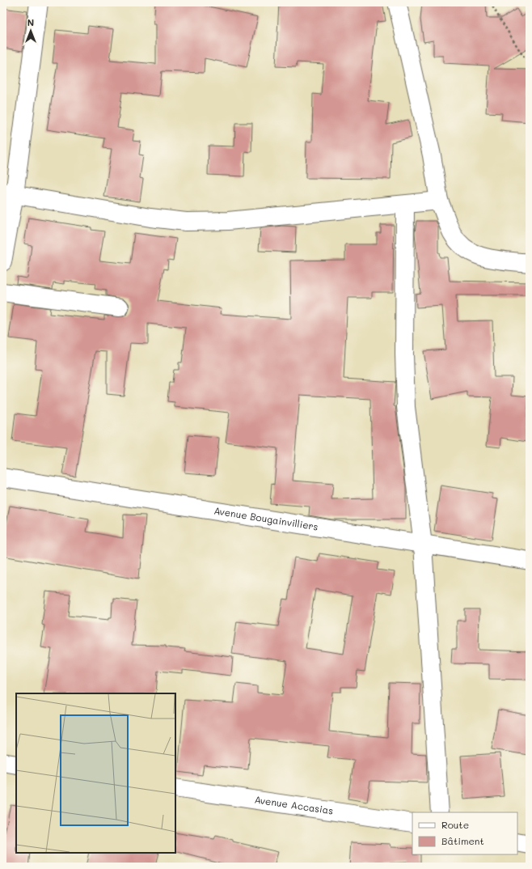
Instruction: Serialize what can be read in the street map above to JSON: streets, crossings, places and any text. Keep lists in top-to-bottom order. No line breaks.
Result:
{"streets":{"street":["Avenue Bougainvilliers","Avenue Accasias"]},"legend":["Route","Bâtiment"],"north":"top"}
